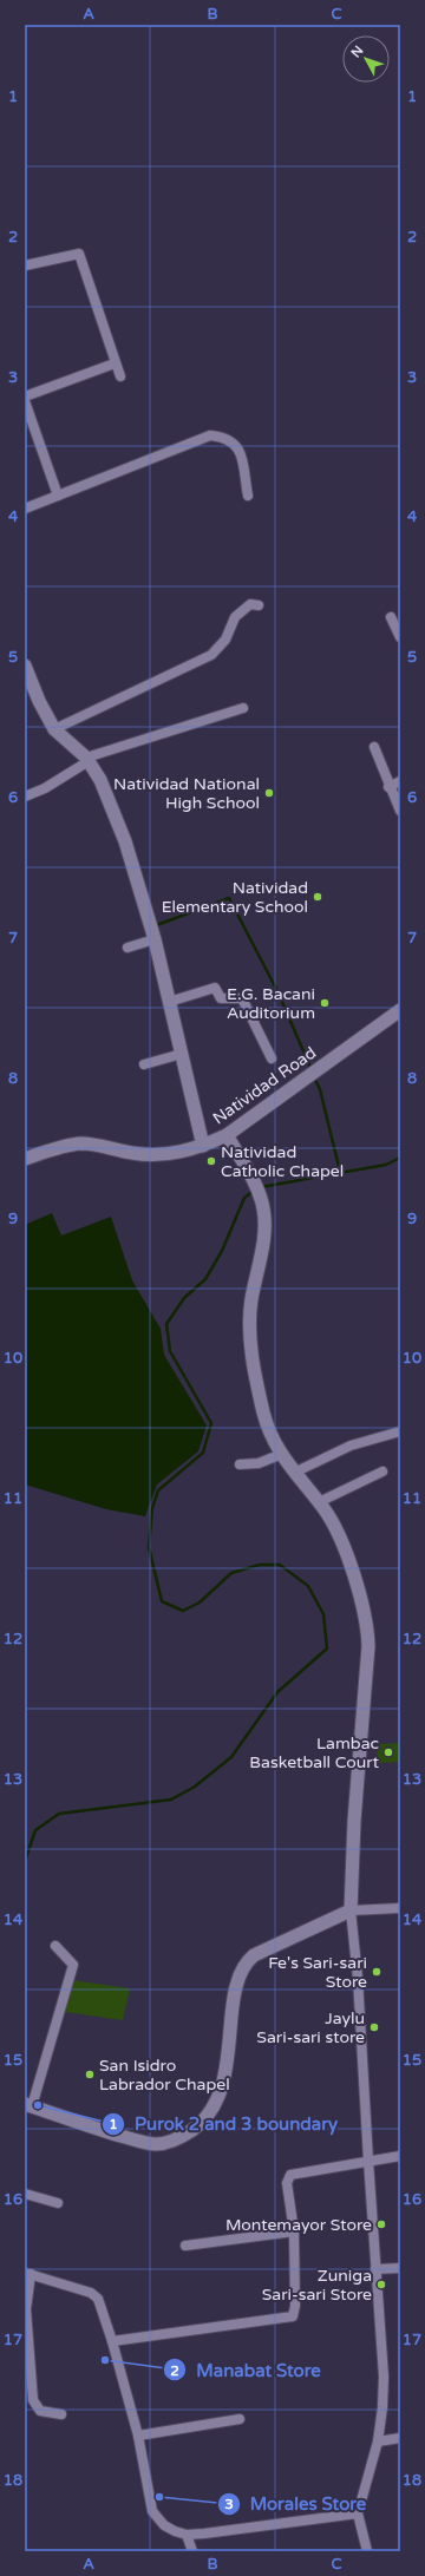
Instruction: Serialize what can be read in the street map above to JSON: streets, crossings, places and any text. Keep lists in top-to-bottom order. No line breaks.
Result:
{"streets":{"street":["Natividad Road"]},"places":["Natividad National High School","Natividad Elementary School","E.G. Bacani Auditorium","Natividad Catholic Chapel","Lambac Basketball Court","Fe's Sari-sari Store","Jaylu Sari-sari store","San Isidro Labrador Chapel","Purok 2 and 3 boundary","Montemayor Store","Zuniga Sari-sari Store","Manabat Store","Morales Store"],"north":"top left","grid":{"columns":["A","B","C"],"rows":["1","2","3","4","5","6","7","8","9","10","11","12","13","14","15","16","17","18"]}}
